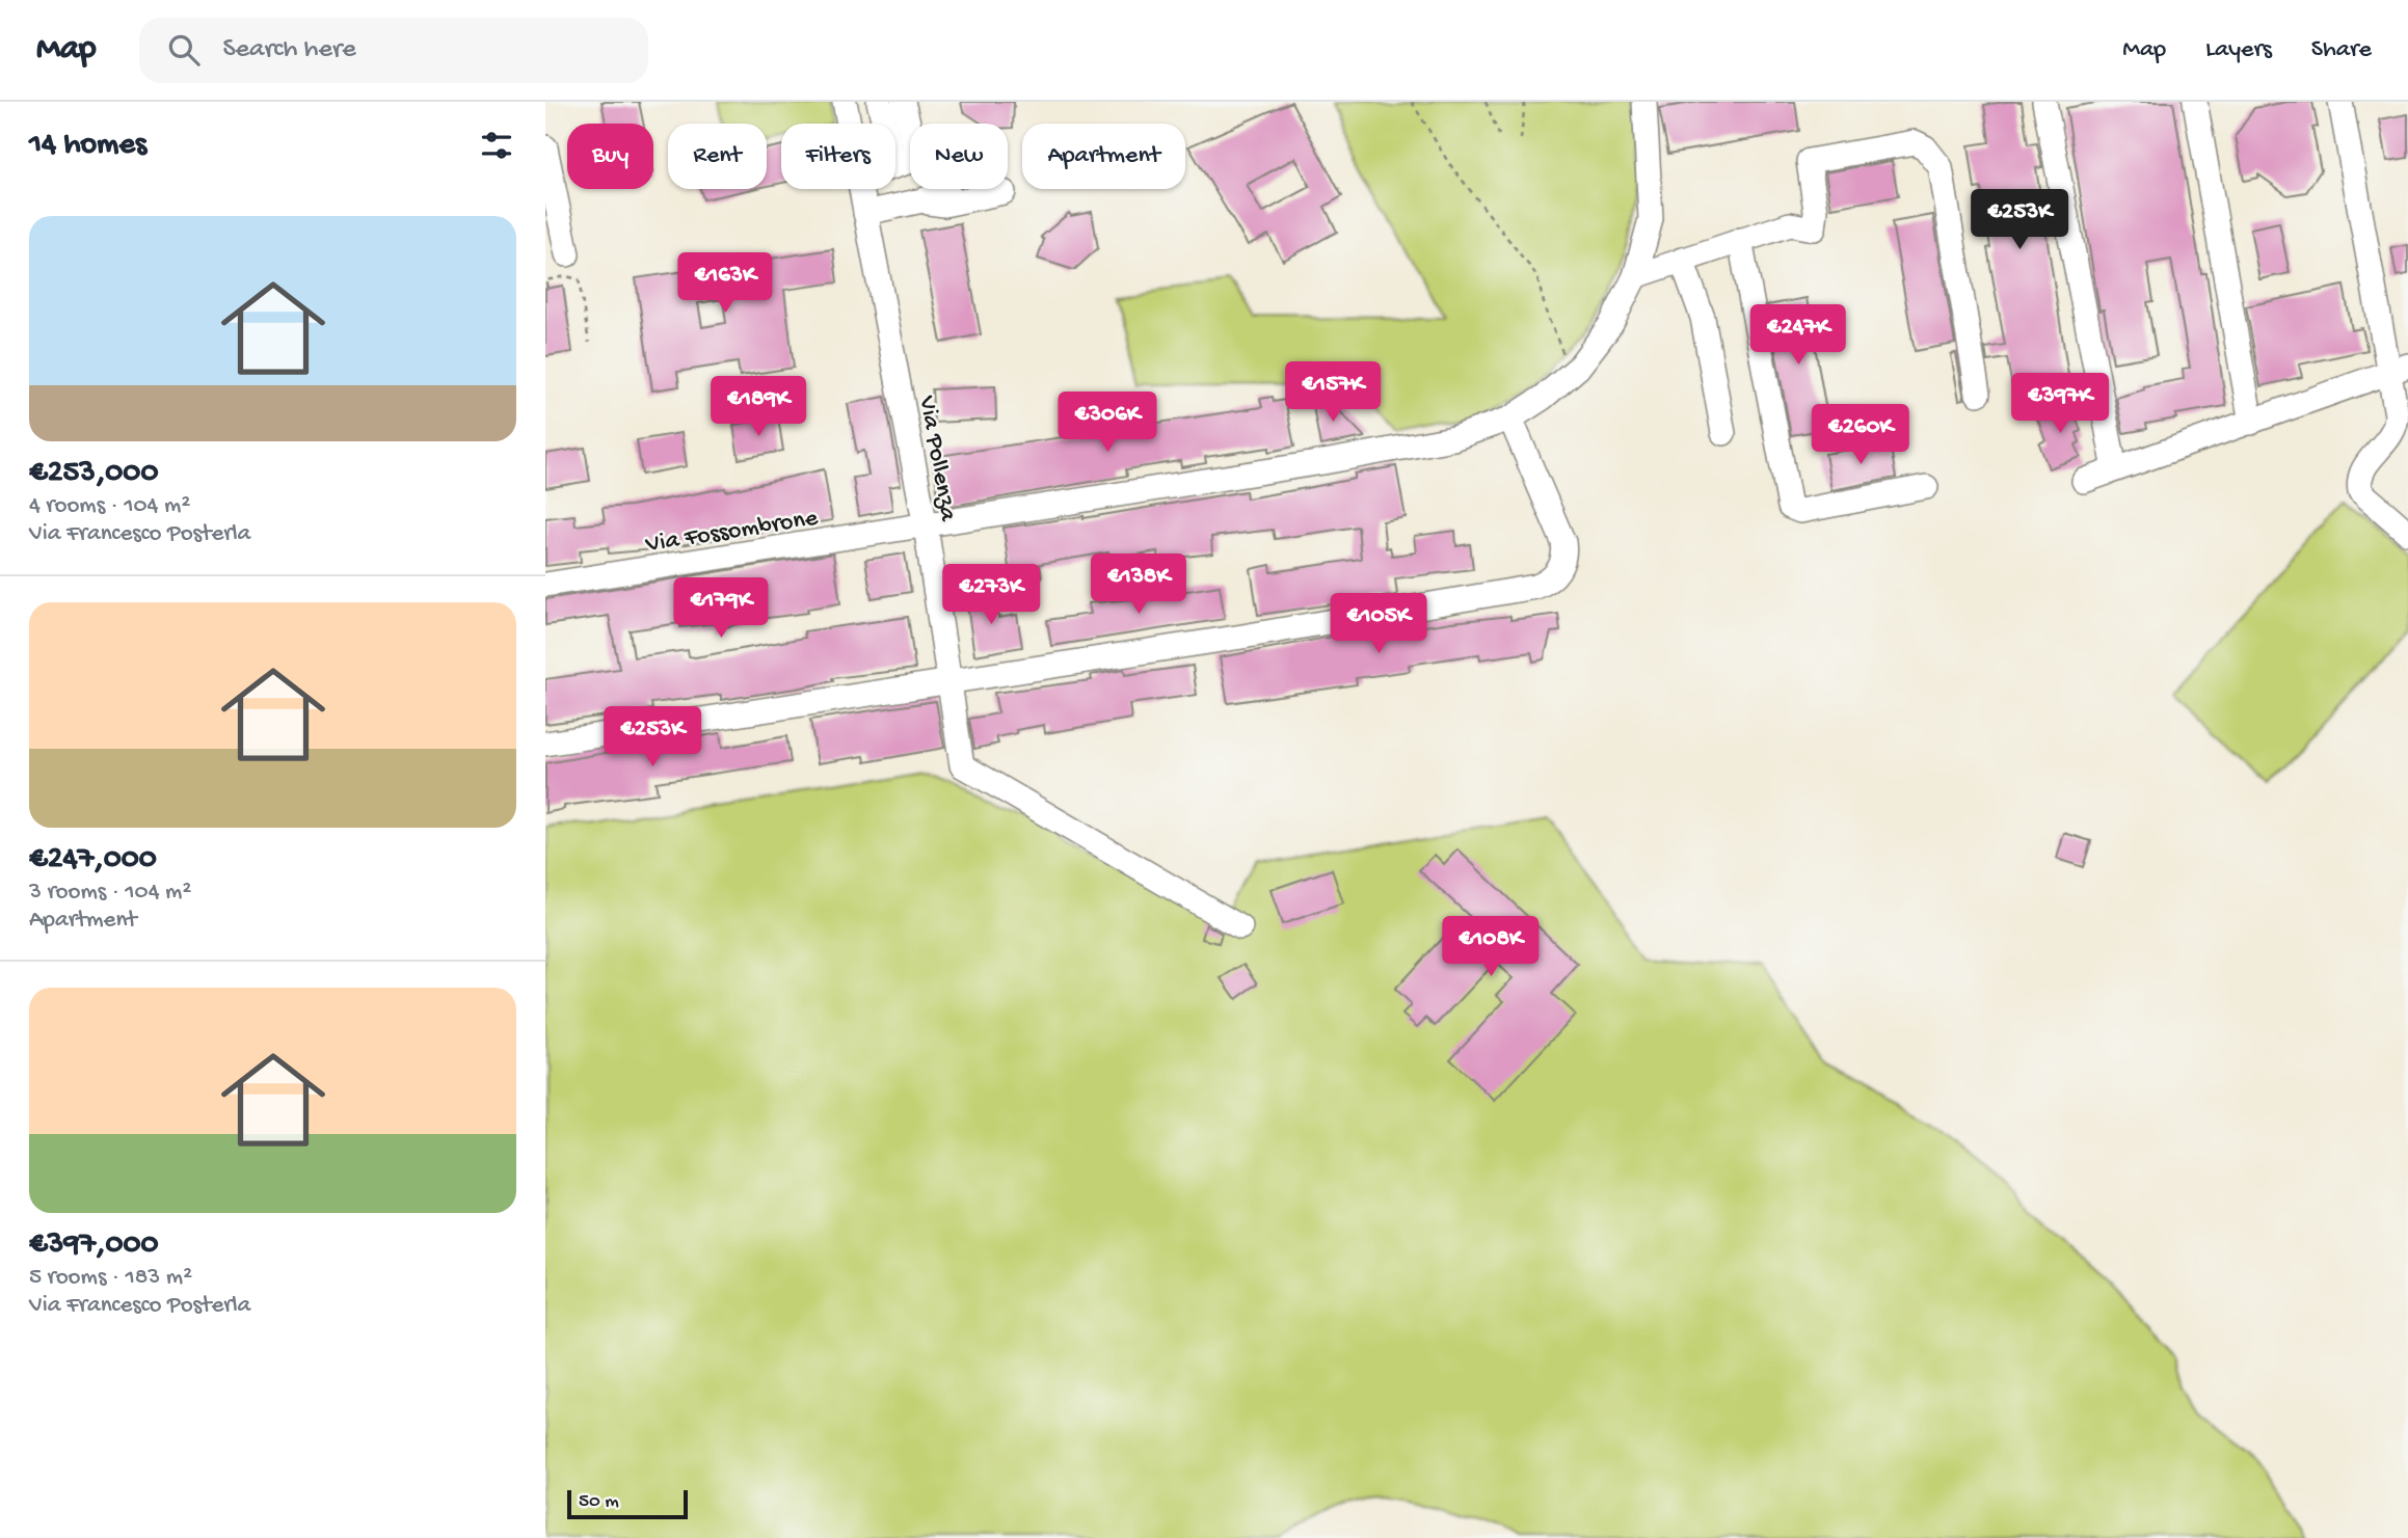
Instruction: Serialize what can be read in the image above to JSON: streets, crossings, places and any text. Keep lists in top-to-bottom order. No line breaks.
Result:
{"streets":{"street":["Via Pollenza","Via Fossombrone"]},"crossings":[["Via Pollenza","Via Fossombrone"]],"scale_bar":"50 m","page":{"header":"Map","search":"Search here","nav":["Map","Layers","Share"],"heading":"14 homes","chip":["Buy","Rent","Filters","New","Apartment"],"list":[{"name":"€253,000","note":"4 rooms · 104 m² · Via Francesco Posterla"},{"name":"€247,000","note":"3 rooms · 104 m² · Apartment"},{"name":"€397,000","note":"5 rooms · 183 m² · Via Francesco Posterla"}],"price":["€253K","€163K","€247K","€157K","€397K","€189K","€306K","€260K","€138K","€273K","€179K","€105K","€253K","€108K"],"scale":"50 m"}}
